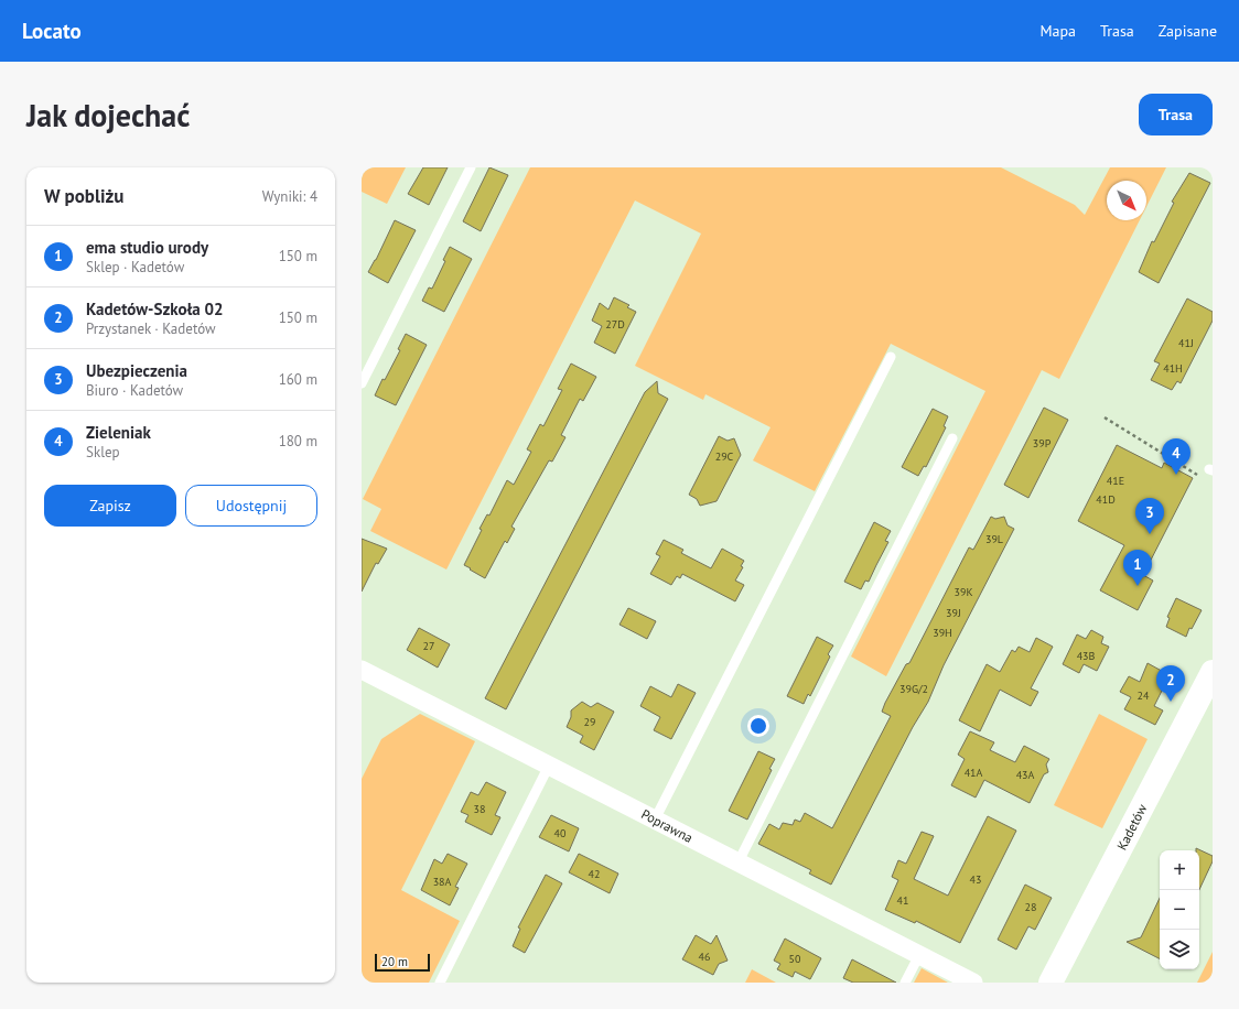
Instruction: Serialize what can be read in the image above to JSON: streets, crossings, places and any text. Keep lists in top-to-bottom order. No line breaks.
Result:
{"streets":{"street":["Poprawna","Kadetów"]},"house_numbers":["27D","41J","41H","39P","29C","41E","41D","39L","39K","39J","39H","27","43B","39G/2","24","29","41A","43A","38","40","42","43","38A","41","28","46","50"],"scale_bar":"20 m","north":"bottom right","page":{"header":"Locato","nav":["Mapa","Trasa","Zapisane"],"buttons":["Trasa",["Zapisz","Udostępnij"]],"title":"Jak dojechać","heading":["W pobliżu","Wyniki: 4"],"list":[{"mark":"1","name":"ema studio urody","note":"Sklep · Kadetów","value":"150 m"},{"mark":"2","name":"Kadetów-Szkoła 02","note":"Przystanek · Kadetów","value":"150 m"},{"mark":"3","name":"Ubezpieczenia","note":"Biuro · Kadetów","value":"160 m"},{"mark":"4","name":"Zieleniak","note":"Sklep","value":"180 m"}],"pins":["4","3","1","2"],"map_buttons":["+","−"],"scale":"20 m"}}
